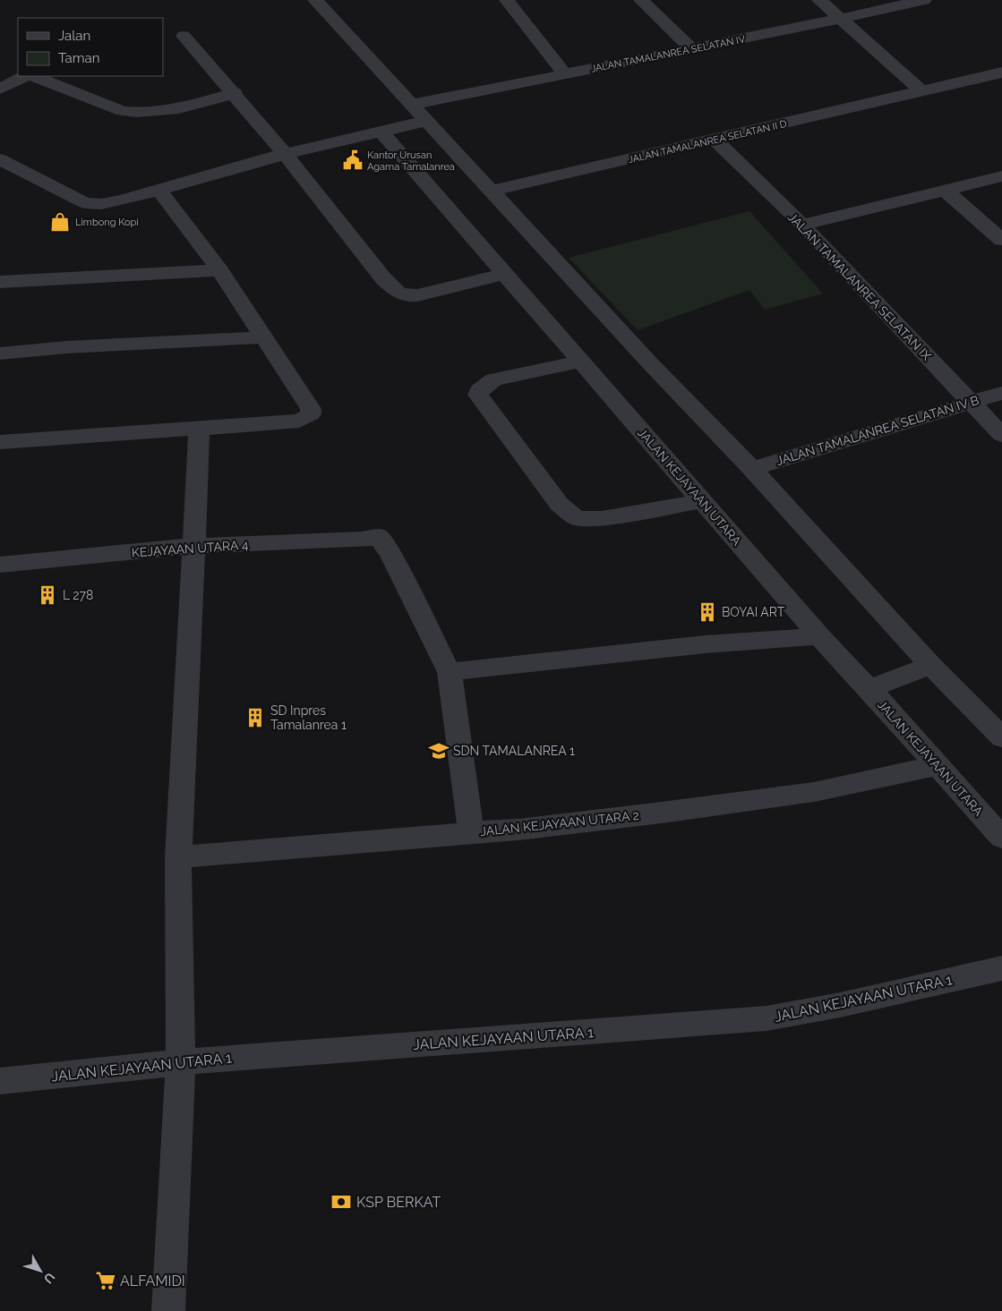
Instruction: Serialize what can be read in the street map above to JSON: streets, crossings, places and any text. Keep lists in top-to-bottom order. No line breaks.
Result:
{"streets":{"street":["JALAN TAMALANREA SELATAN IV","JALAN TAMALANREA SELATAN II D","JALAN TAMALANREA SELATAN IX","JALAN TAMALANREA SELATAN IV B","JALAN KEJAYAAN UTARA","KEJAYAAN UTARA 4","JALAN KEJAYAAN UTARA 2","JALAN KEJAYAAN UTARA 1"]},"crossings":[["JALAN TAMALANREA SELATAN II D","JALAN TAMALANREA SELATAN IX"],["JALAN TAMALANREA SELATAN IX","JALAN TAMALANREA SELATAN IV B"],["JALAN KEJAYAAN UTARA","JALAN KEJAYAAN UTARA 2"]],"places":{"public building":["Kantor Urusan Agama Tamalanrea"],"shop":["Limbong Kopi"],"building":["L 278","BOYAI ART","SD Inpres Tamalanrea 1"],"school or university":["SDN TAMALANREA 1"],"bank":["KSP BERKAT"],"supermarket":["ALFAMIDI"]},"legend":["Jalan","Taman"],"north":"bottom right"}
